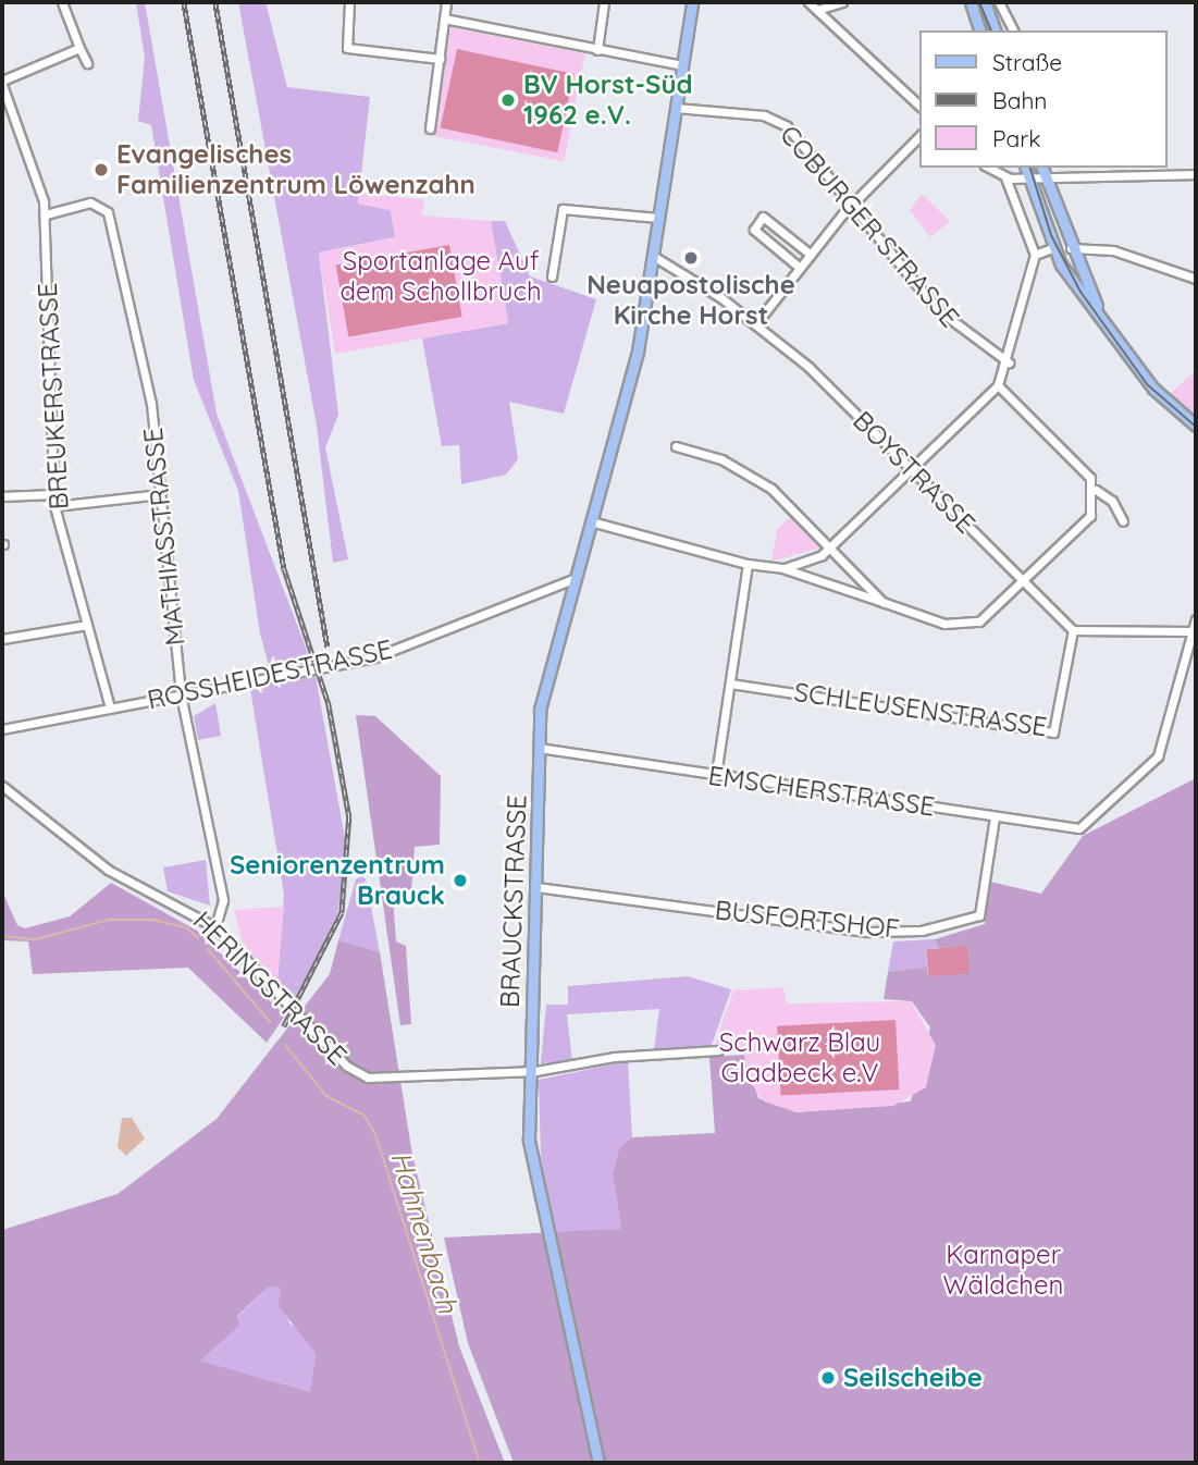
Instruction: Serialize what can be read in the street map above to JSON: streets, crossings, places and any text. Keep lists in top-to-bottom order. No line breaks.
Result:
{"streets":{"main road":["BRAUCKSTRASSE"],"street":["COBURGER STRASSE","BREUKERSTRASSE","BOYSTRASSE","MATHIASSTRASSE","ROSSHEIDESTRASSE","SCHLEUSENSTRASSE","EMSCHERSTRASSE","BUSFORTSHOF","HERINGSTRASSE"]},"crossings":[["COBURGER STRASSE","BRAUCKSTRASSE"],["BREUKERSTRASSE","MATHIASSTRASSE"],["BREUKERSTRASSE","ROSSHEIDESTRASSE"],["BOYSTRASSE","SCHLEUSENSTRASSE"],["BOYSTRASSE","BRAUCKSTRASSE"],["MATHIASSTRASSE","ROSSHEIDESTRASSE"],["MATHIASSTRASSE","HERINGSTRASSE"],["ROSSHEIDESTRASSE","BRAUCKSTRASSE"],["EMSCHERSTRASSE","BRAUCKSTRASSE"],["EMSCHERSTRASSE","BUSFORTSHOF"],["BRAUCKSTRASSE","BUSFORTSHOF"],["BRAUCKSTRASSE","HERINGSTRASSE"]],"water":["Hahnenbach"],"parks":["Sportanlage Auf dem Schollbruch","Schwarz Blau Gladbeck e.V","Karnaper Wäldchen"],"places":["BV Horst-Süd 1962 e.V.","Evangelisches Familienzentrum Löwenzahn","Neuapostolische Kirche Horst","Seniorenzentrum Brauck","Seilscheibe"],"legend":["Straße","Bahn","Park"]}
